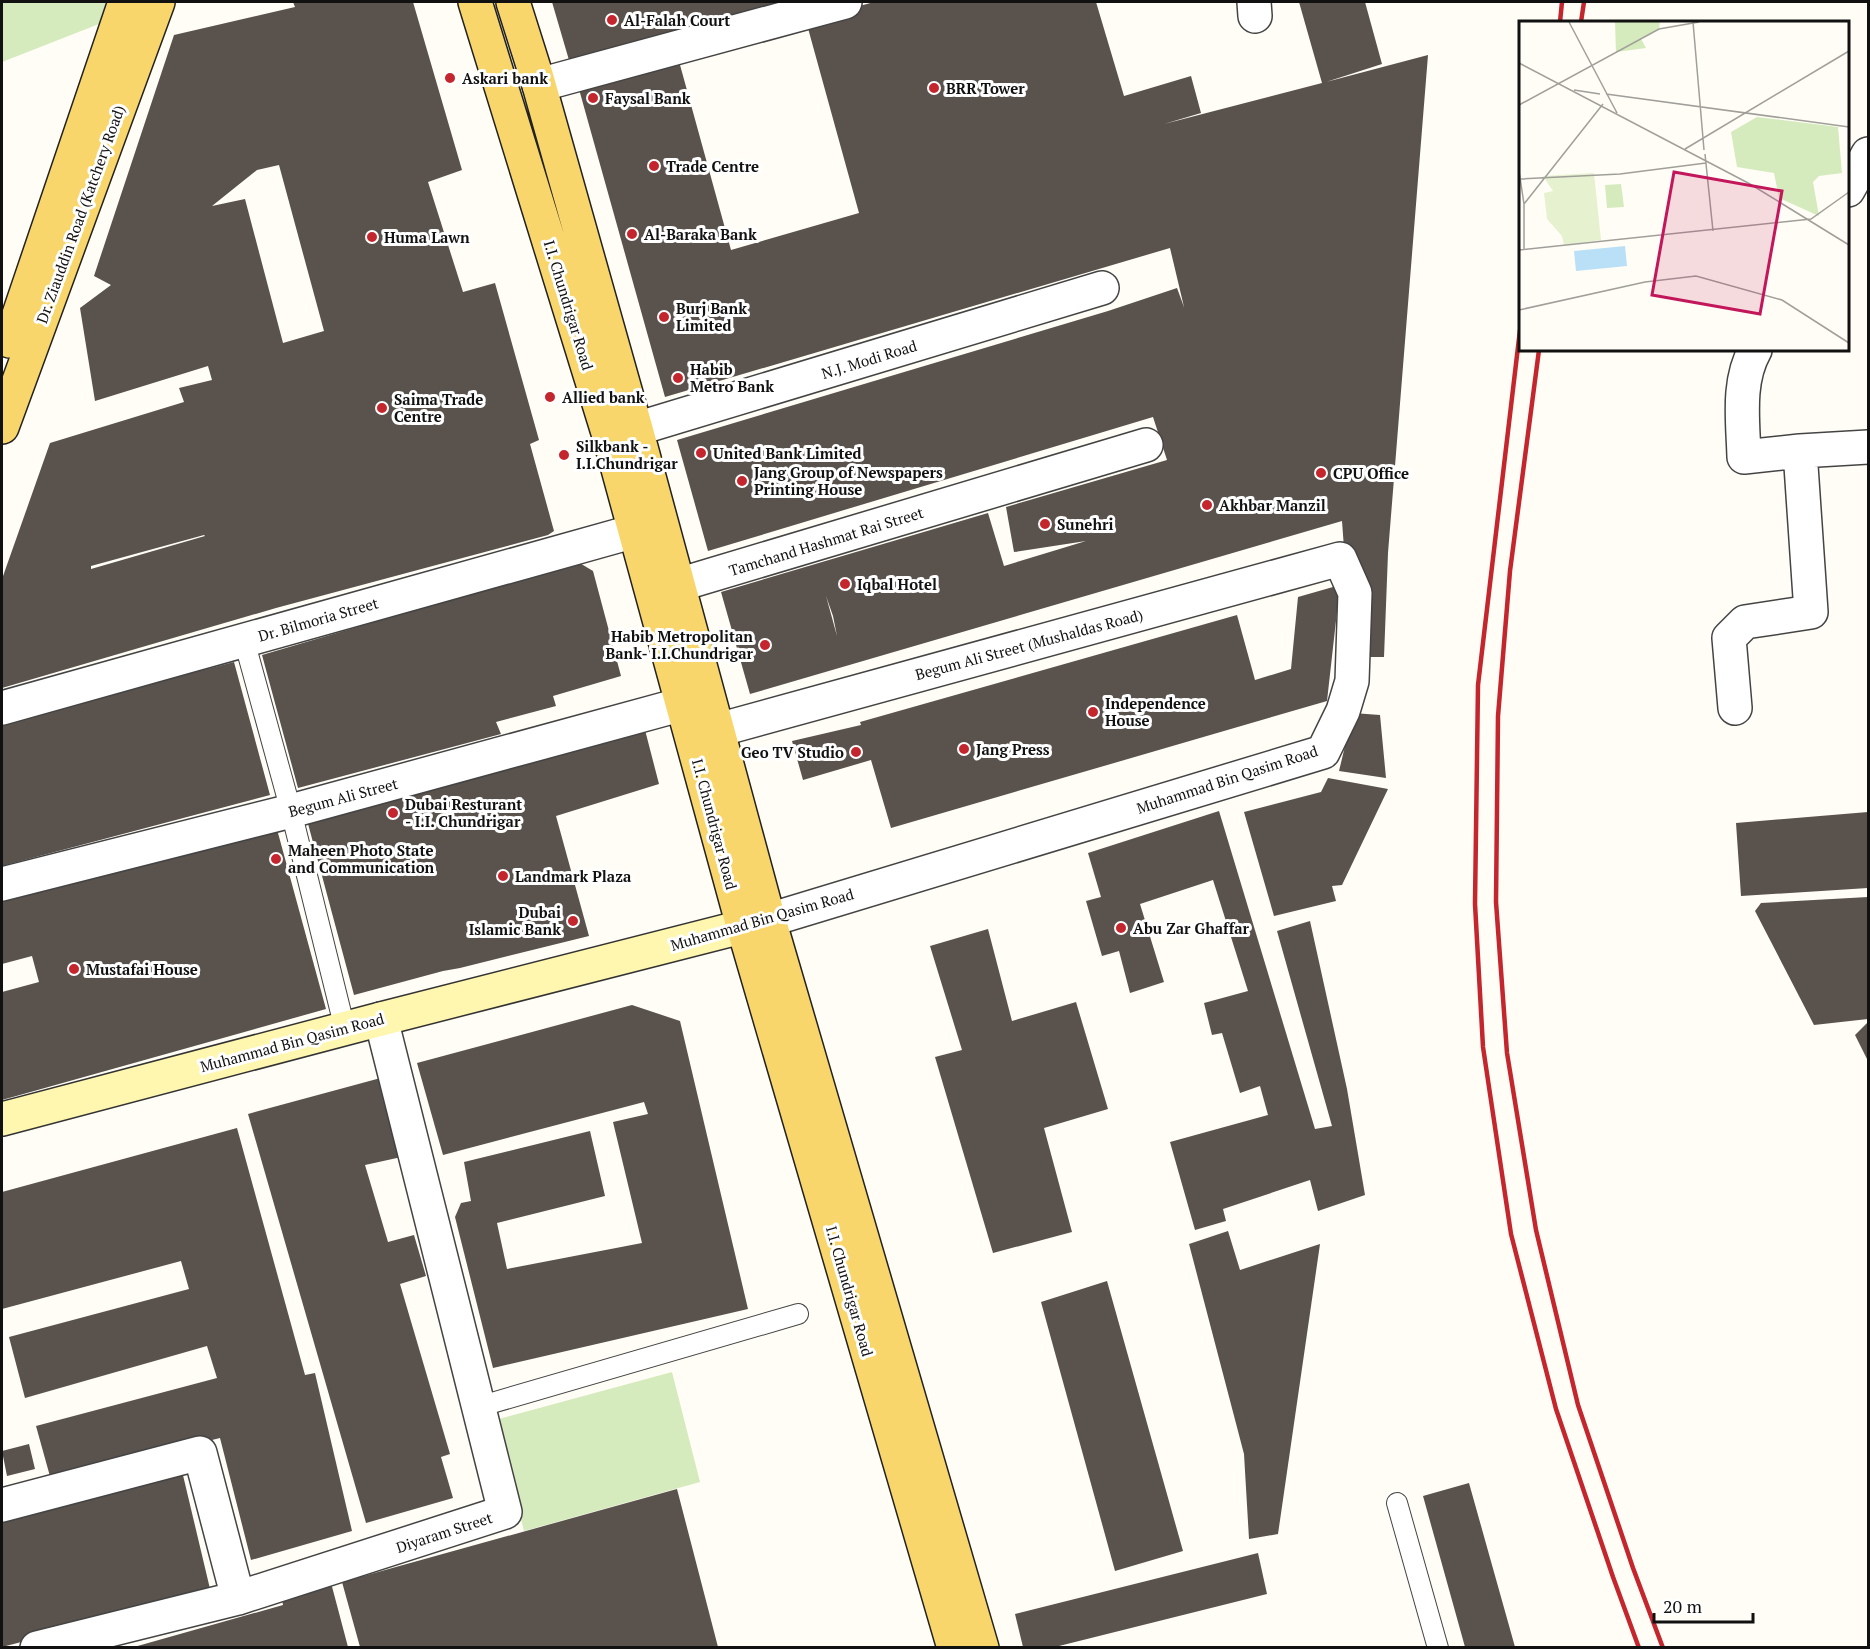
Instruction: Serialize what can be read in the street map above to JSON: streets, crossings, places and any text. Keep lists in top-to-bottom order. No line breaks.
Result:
{"streets":{"main road":["Dr. Ziauddin Road (Katchery Road)","I.I. Chundrigar Road","Muhammad Bin Qasim Road"],"street":["N.J. Modi Road","Tamchand Hashmat Rai Street","Dr. Bilmoria Street","Begum Ali Street (Mushaldas Road)","Begum Ali Street","Diyaram Street"]},"crossings":[["I.I. Chundrigar Road","N.J. Modi Road"],["I.I. Chundrigar Road","Tamchand Hashmat Rai Street"],["I.I. Chundrigar Road","Dr. Bilmoria Street"],["I.I. Chundrigar Road","Begum Ali Street (Mushaldas Road)"],["I.I. Chundrigar Road","Muhammad Bin Qasim Road"],["I.I. Chundrigar Road","Begum Ali Street"],["Begum Ali Street (Mushaldas Road)","Muhammad Bin Qasim Road"],["Muhammad Bin Qasim Road","Diyaram Street"]],"places":["Al-Falah Court","Askari bank","BRR Tower","Faysal Bank","Trade Centre","Al-Baraka Bank","Huma Lawn","Burj Bank Limited","Habib Metro Bank","Allied bank","Saima Trade Centre","United Bank Limited","Silkbank - I.I.Chundrigar","CPU Office","Jang Group of Newspapers Printing House","Akhbar Manzil","Sunehri","Iqbal Hotel","Habib Metropolitan Bank- I.I.Chundrigar","Independence House","Jang Press","Geo TV Studio","Dubai Resturant - I.I. Chundrigar","Maheen Photo State and Communication","Landmark Plaza","Dubai Islamic Bank","Abu Zar Ghaffar","Mustafai House"],"scale_bar":"20 m"}
